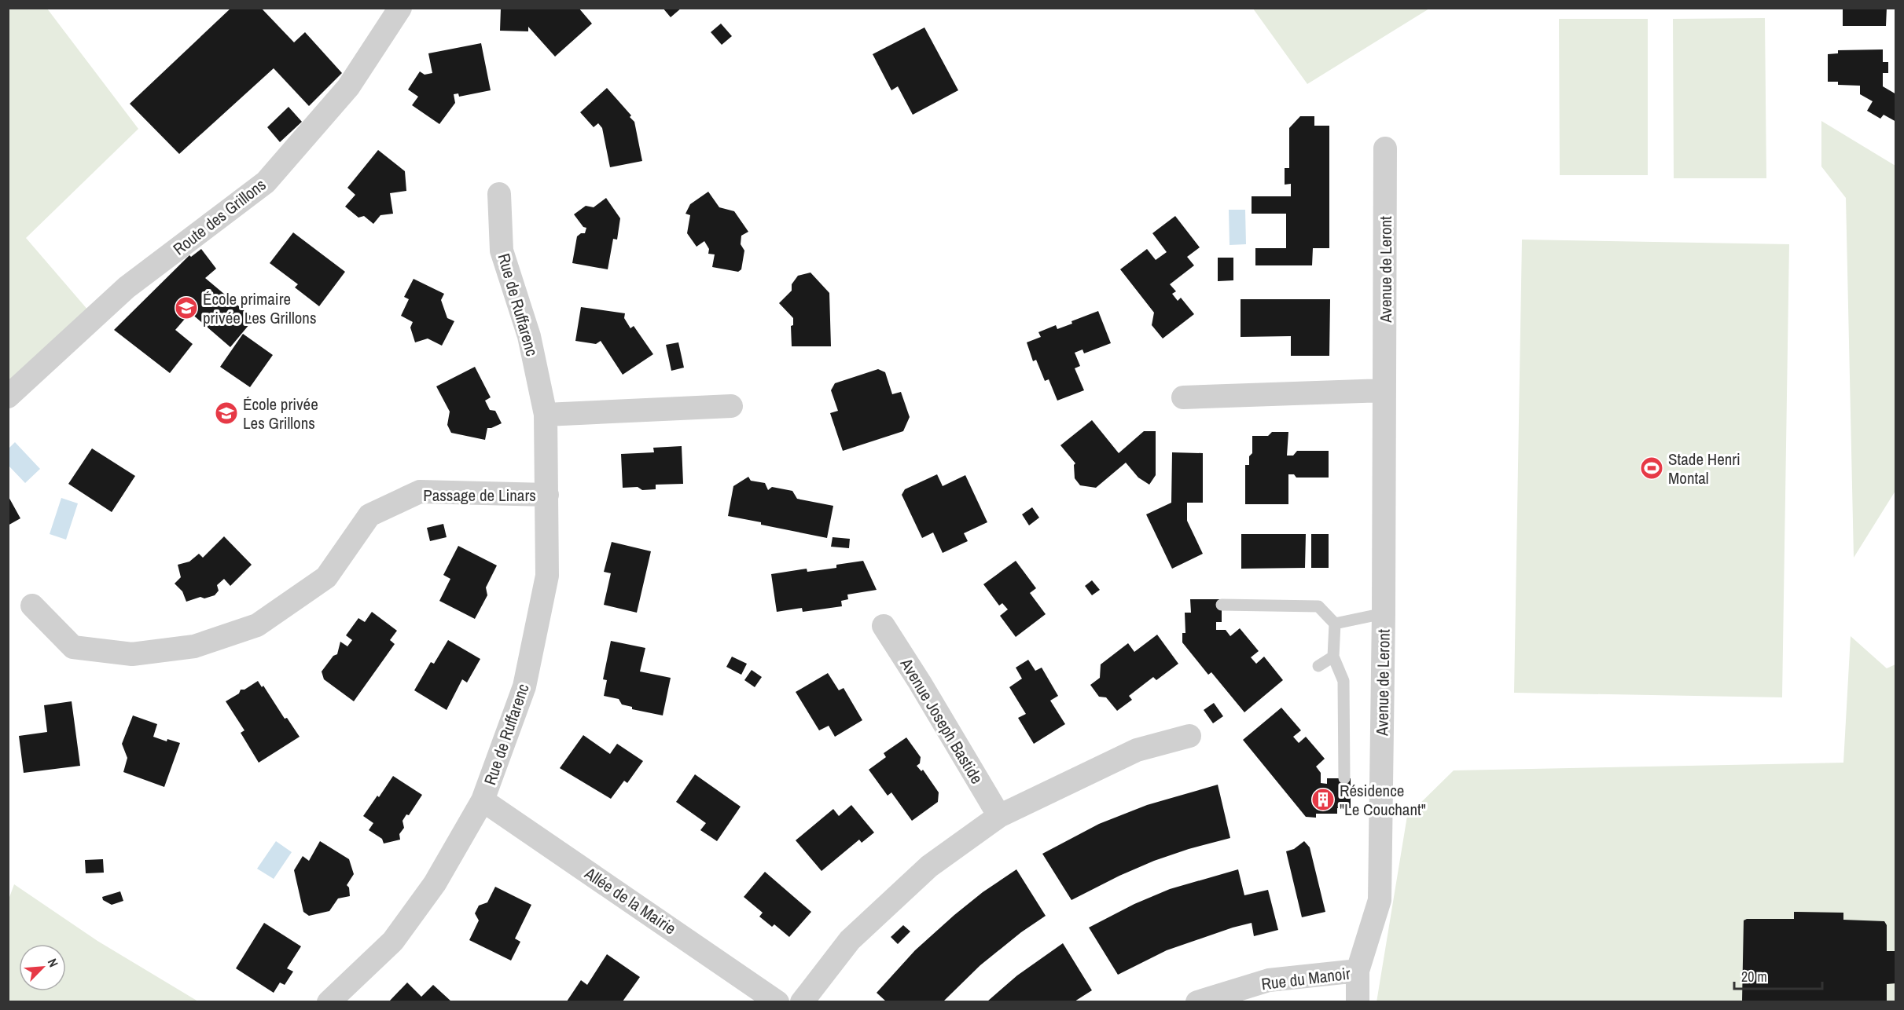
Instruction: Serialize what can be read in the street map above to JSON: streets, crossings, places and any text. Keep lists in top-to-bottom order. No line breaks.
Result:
{"streets":{"street":["Route des Grillons","Avenue de Leront","Rue de Ruffarenc","Passage de Linars","Avenue Joseph Bastide","Allée de la Mairie","Rue du Manoir"]},"crossings":[["Avenue de Leront","Rue du Manoir"],["Rue de Ruffarenc","Passage de Linars"],["Rue de Ruffarenc","Allée de la Mairie"]],"places":{"school or university":["École primaire privée Les Grillons","École privée Les Grillons"],"sports":["Stade Henri Montal"],"building":["Résidence \"Le Couchant\""]},"scale_bar":"20 m","north":"top right"}
